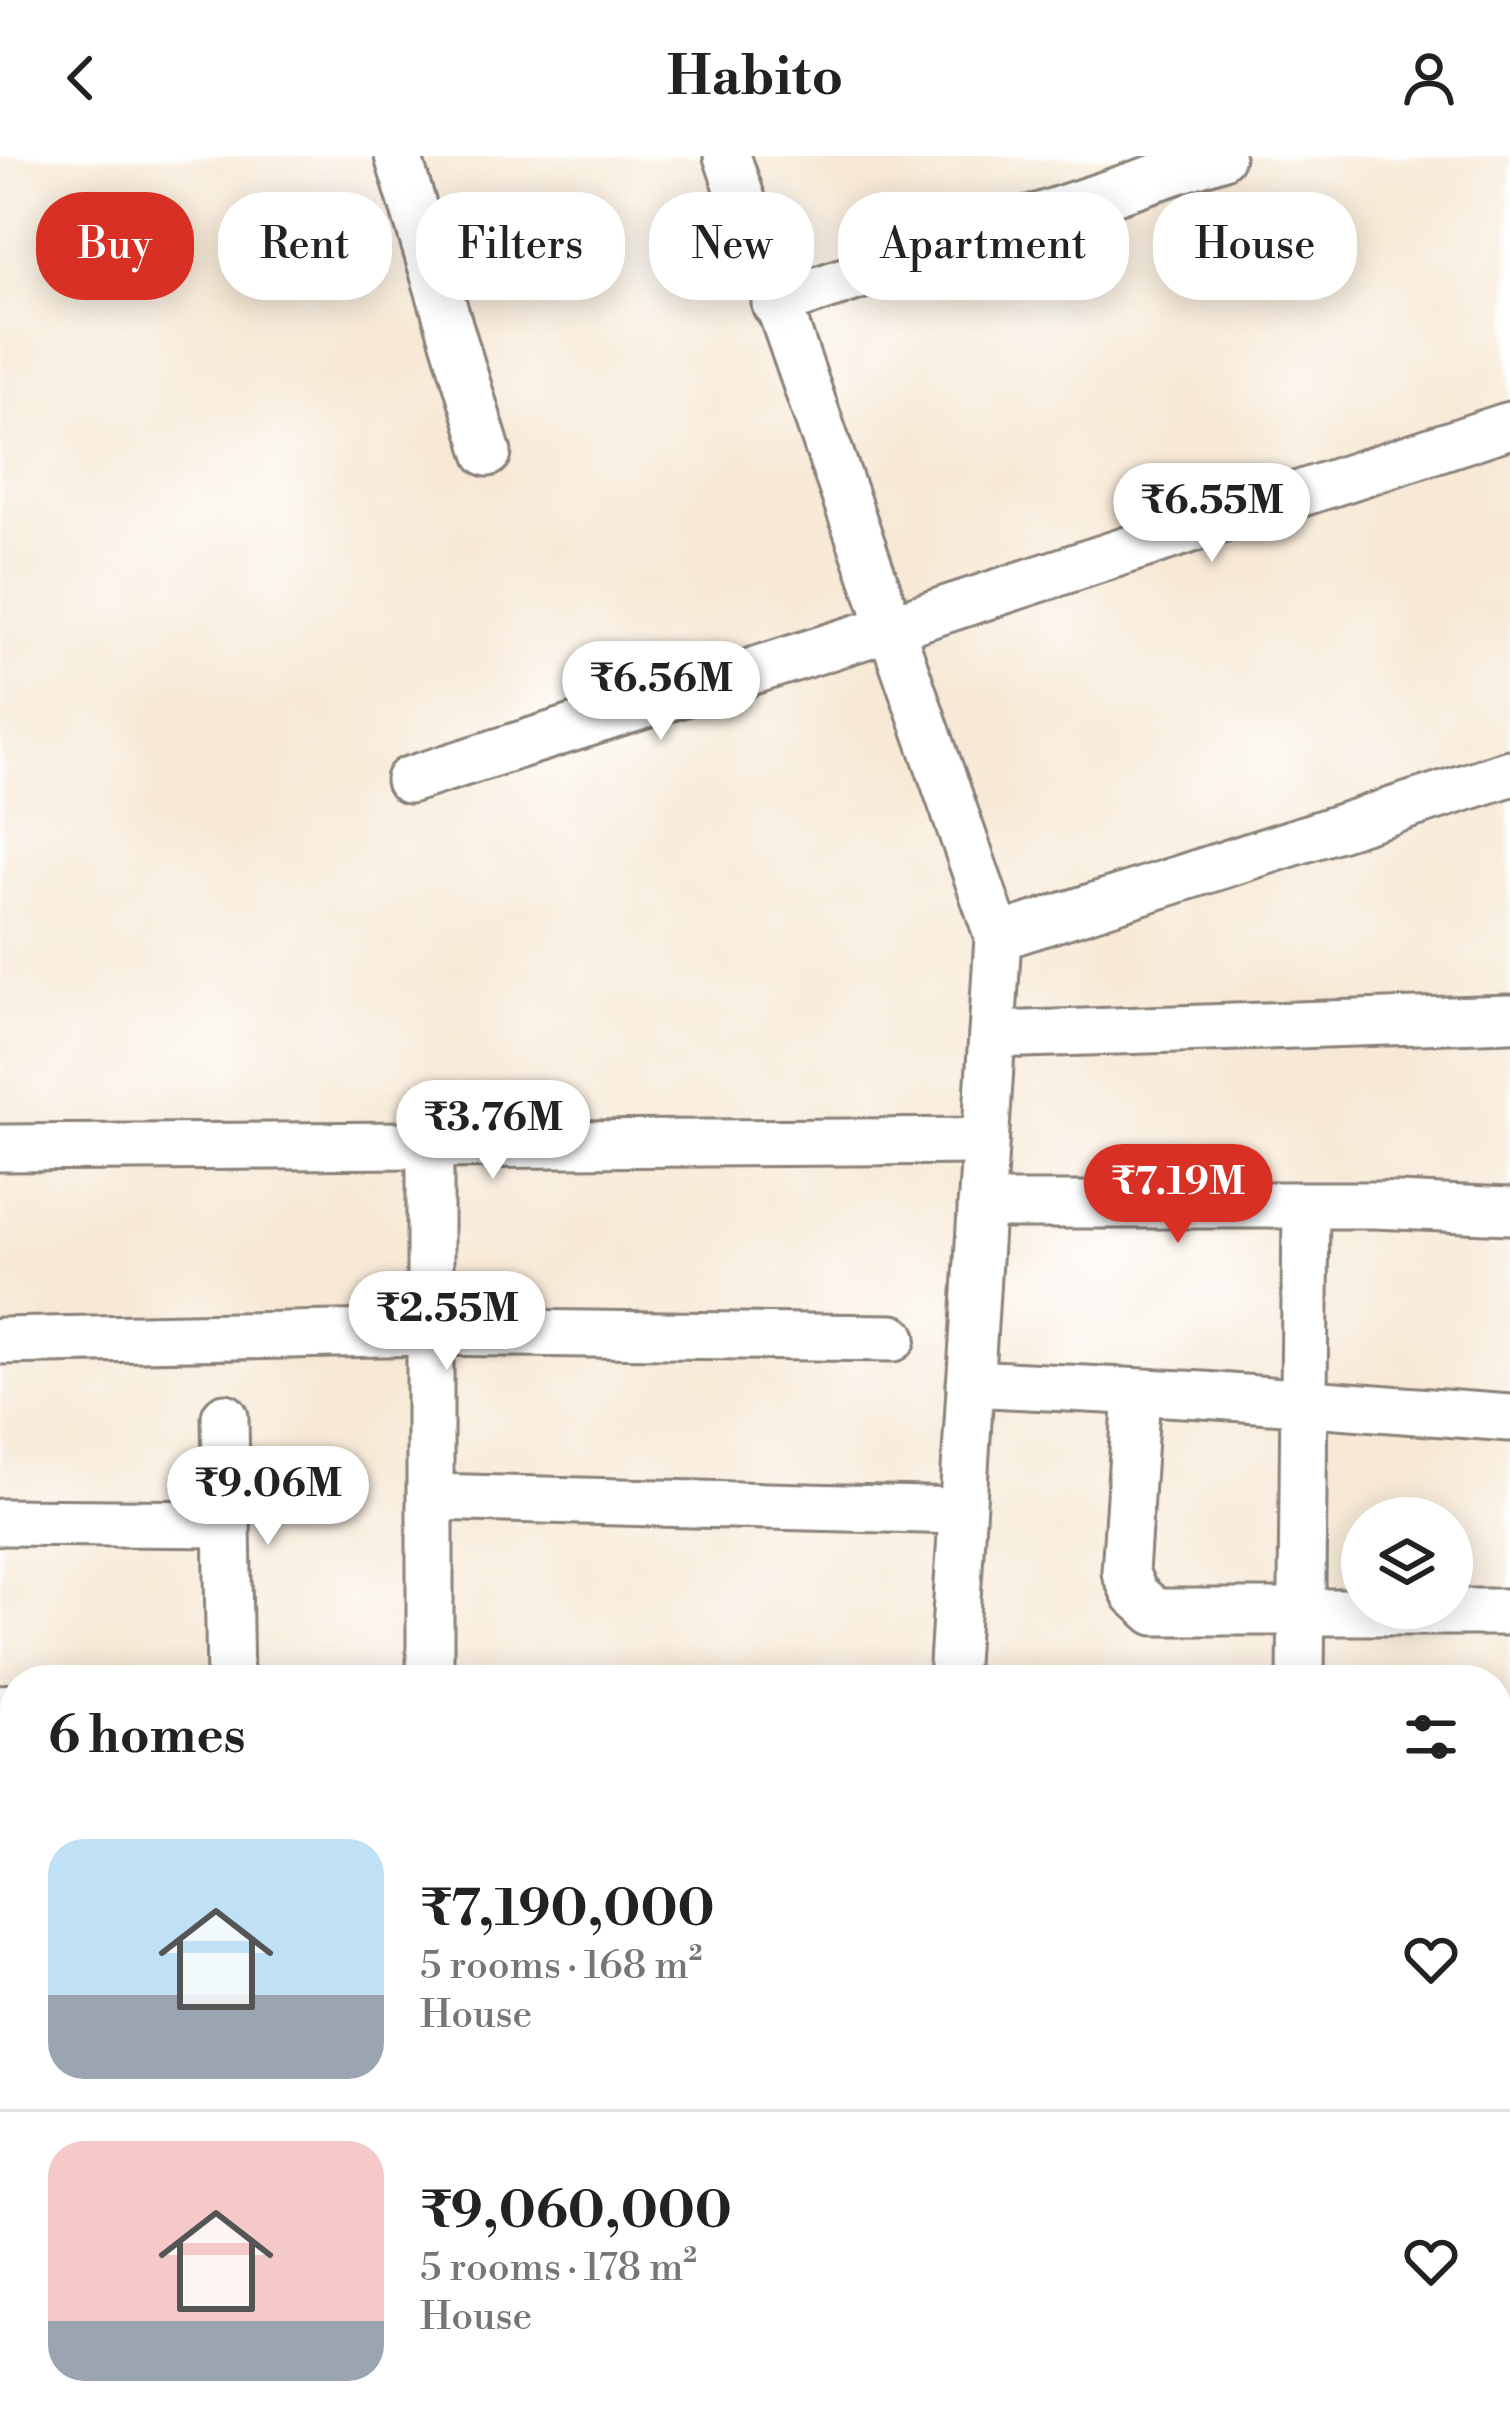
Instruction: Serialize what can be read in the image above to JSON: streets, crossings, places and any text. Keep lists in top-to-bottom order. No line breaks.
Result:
{"page":{"header":"Habito","chip":["Buy","Rent","Filters","New","Apartment","House"],"price":["₹6.55M","₹6.56M","₹3.76M","₹7.19M","₹2.55M","₹9.06M"],"heading":"6 homes","list":[{"name":"₹7,190,000","note":"5 rooms · 168 m² · House"},{"name":"₹9,060,000","note":"5 rooms · 178 m² · House"}]}}
